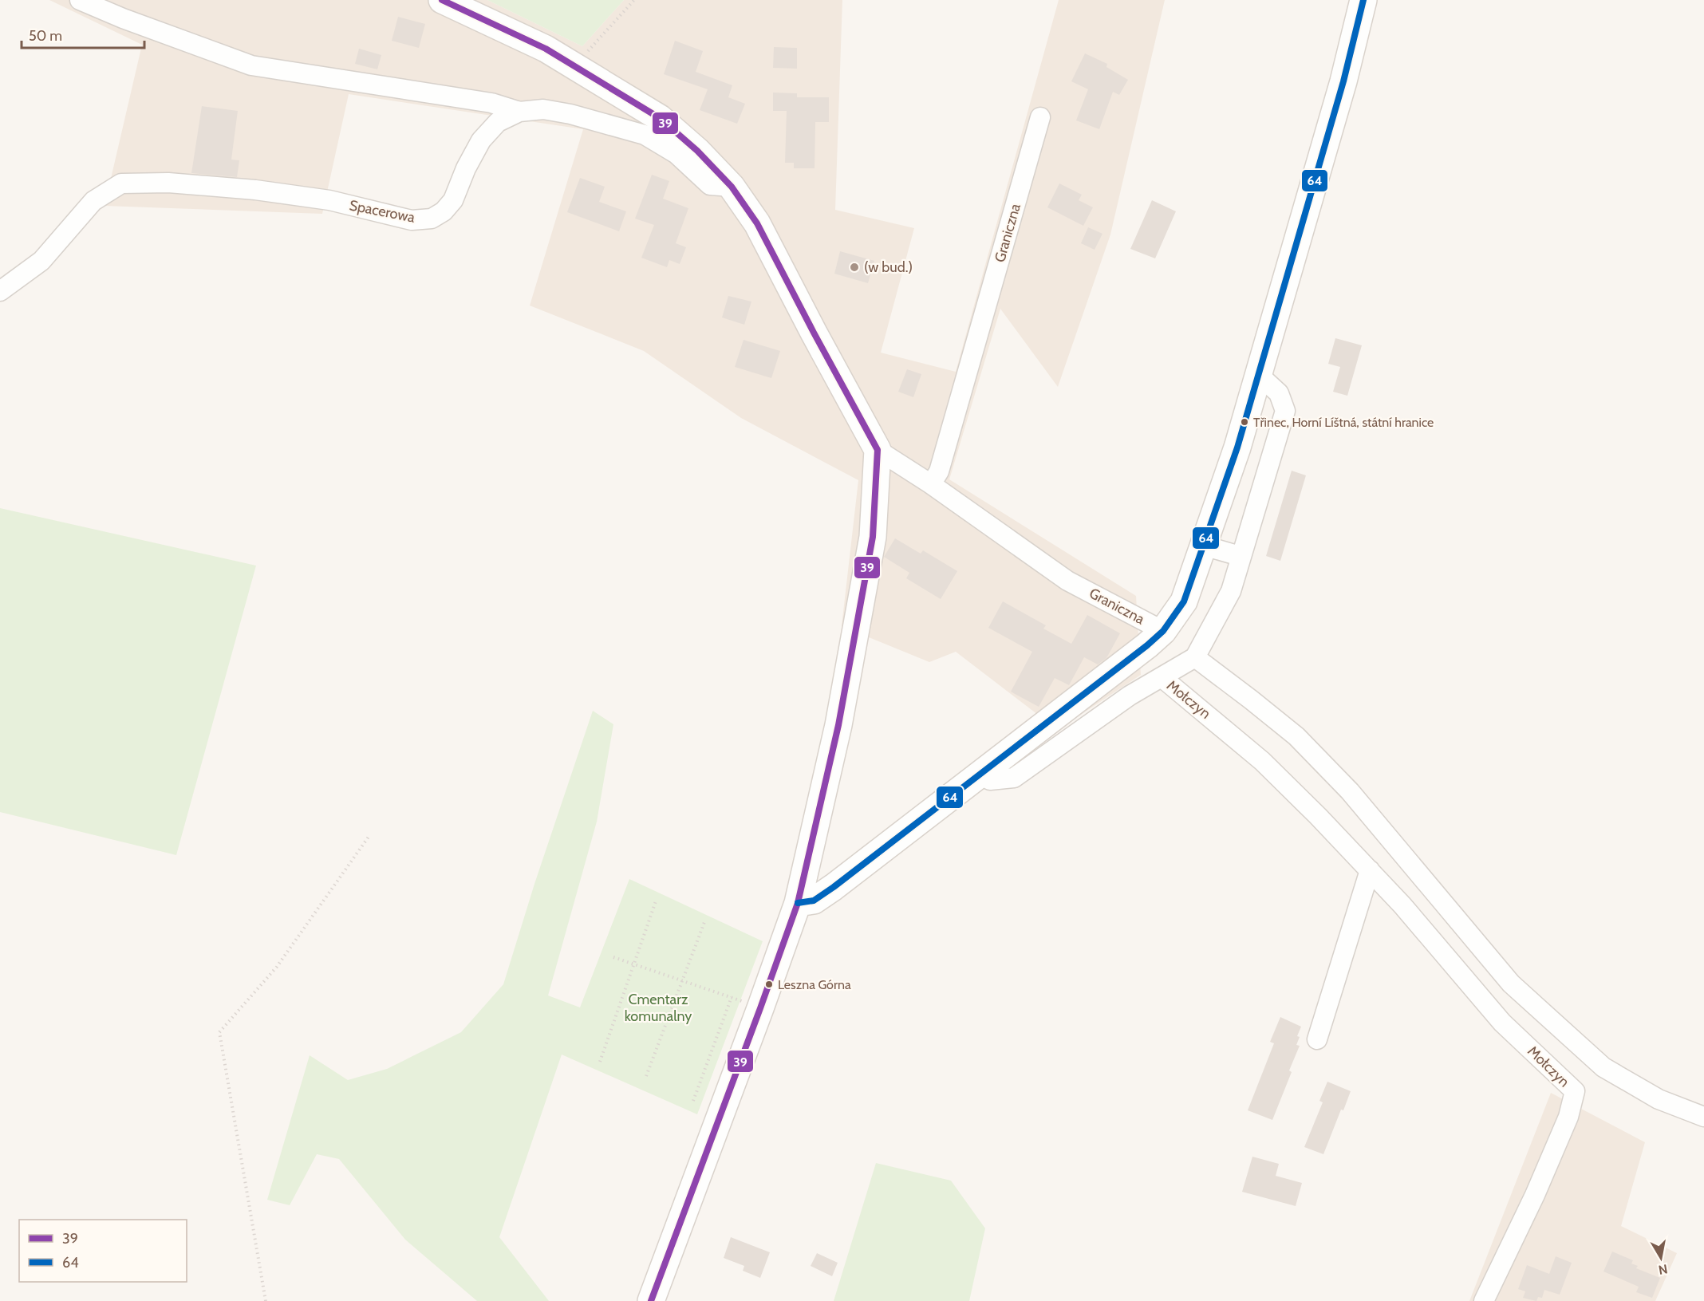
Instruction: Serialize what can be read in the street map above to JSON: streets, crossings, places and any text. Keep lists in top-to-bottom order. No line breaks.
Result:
{"streets":{"street":["Spacerowa","Graniczna","Mołczyn"]},"crossings":[["Graniczna","Mołczyn"]],"parks":["Cmentarz komunalny"],"places":["(w bud.)","Třinec, Horní Líštná, státní hranice","Leszna Górna"],"lines":["transit line 39","transit line 64"],"legend":["39","64"],"scale_bar":"50 m","north":"bottom"}
